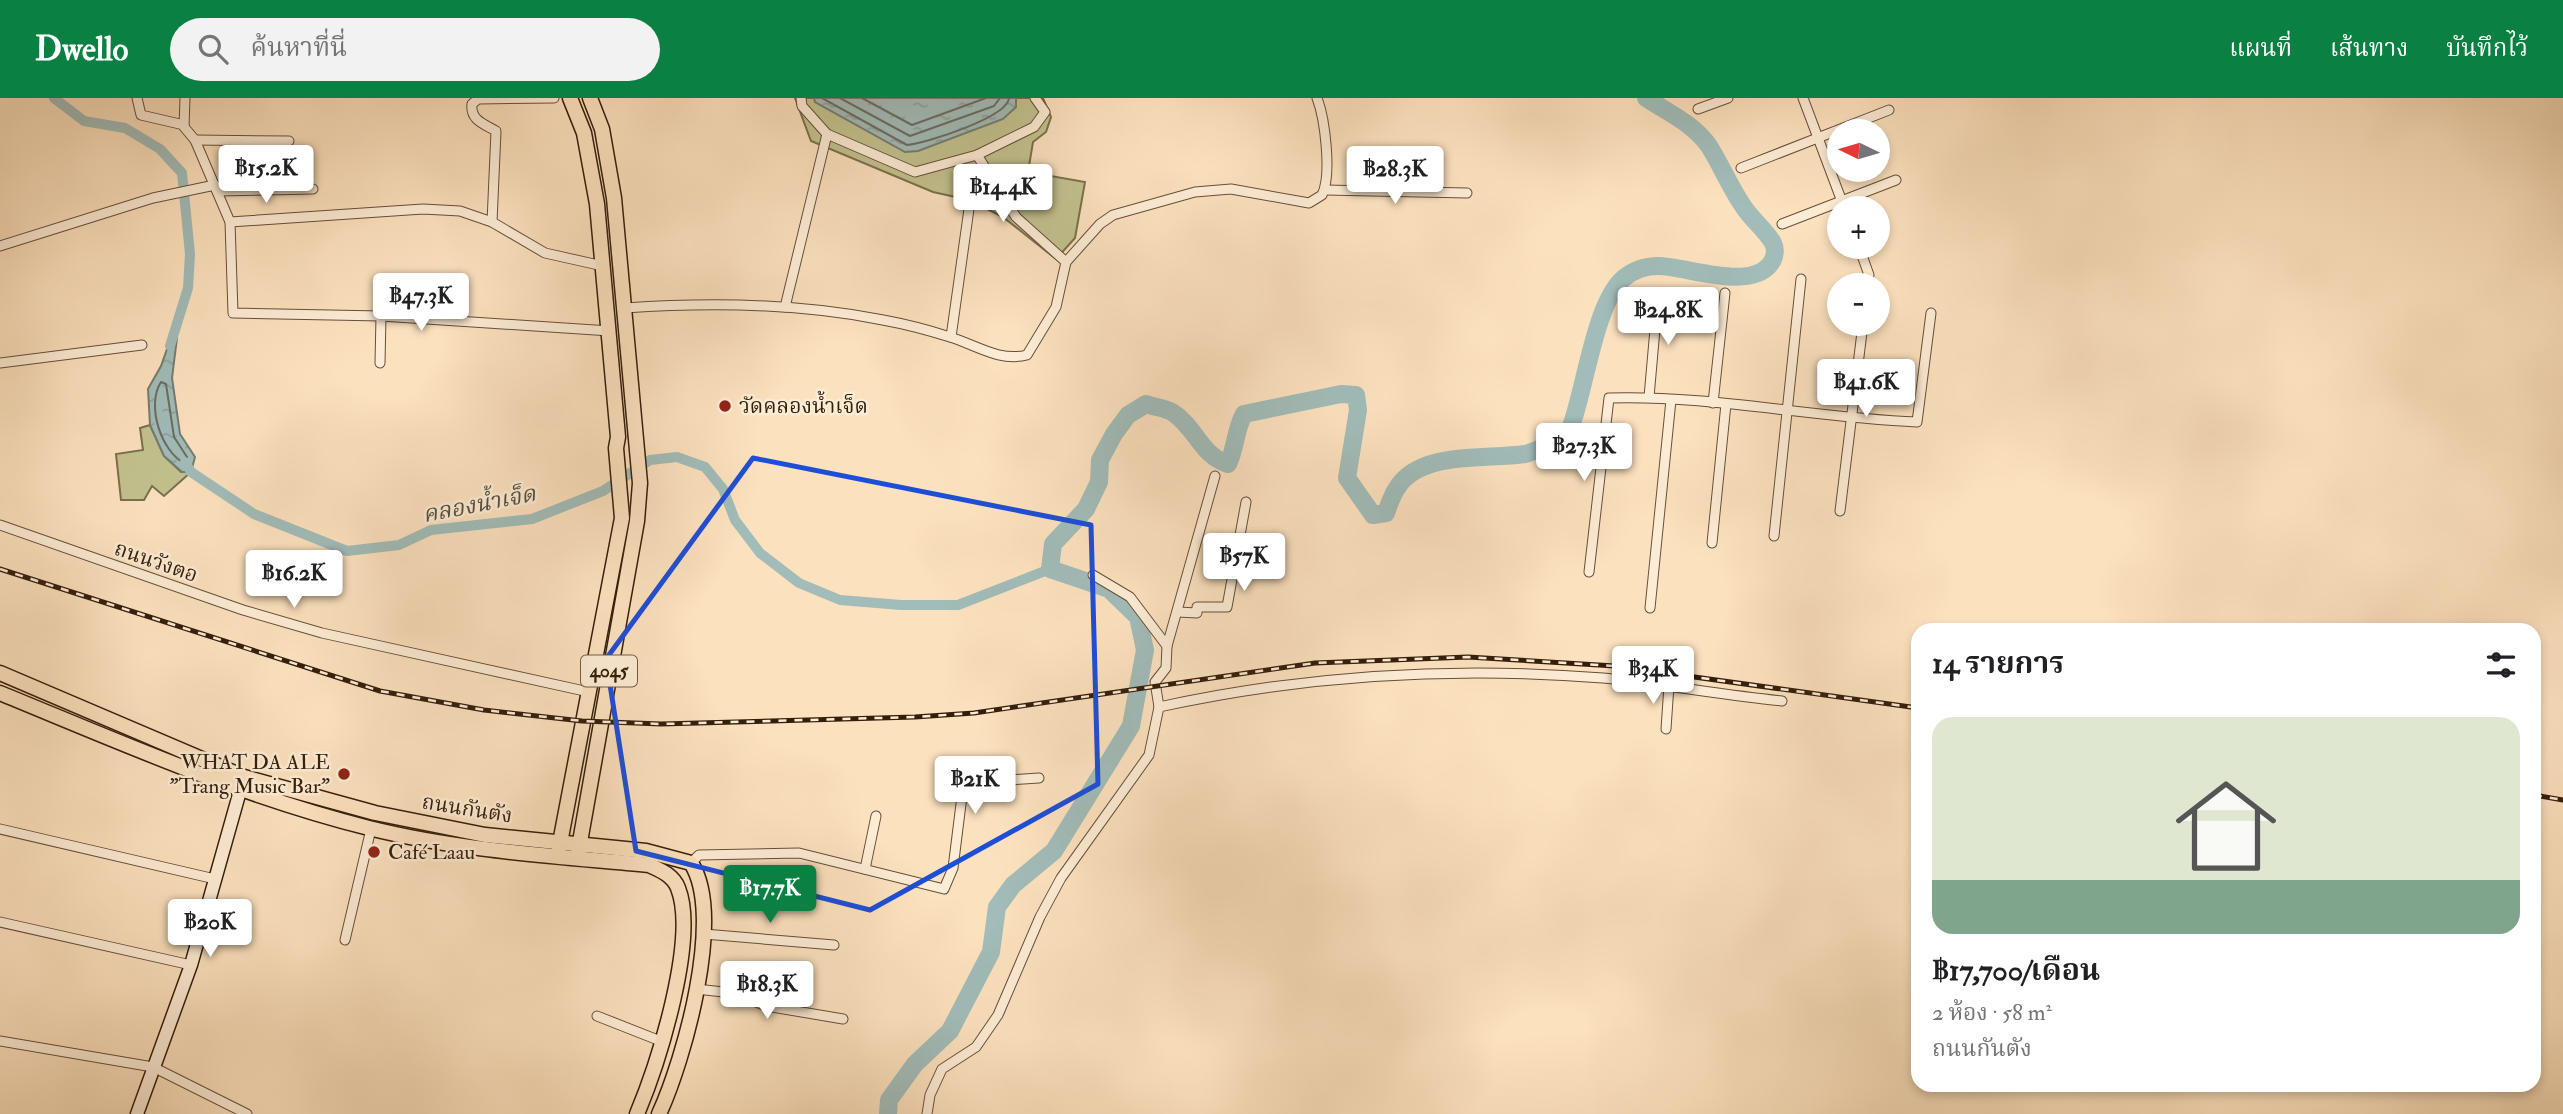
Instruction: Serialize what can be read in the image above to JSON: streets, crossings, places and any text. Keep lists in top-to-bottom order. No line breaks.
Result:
{"streets":{"main road":["4045","ถนนกันตัง"],"street":["ถนนวังตอ"]},"crossings":[["ถนนวังตอ","4045"],["4045","ถนนกันตัง"]],"water":["คลองน้ำเจ็ด"],"places":["วัดคลองน้ำเจ็ด","WHAT DA ALE \"Trang Music Bar\"","Café Laau"],"north":"left","page":{"header":"Dwello","search":"ค้นหาที่นี่","nav":["แผนที่","เส้นทาง","บันทึกไว้"],"map_buttons":["+","−"],"price":["฿15.2K","฿28.3K","฿14.4K","฿47.3K","฿24.8K","฿41.6K","฿27.3K","฿57K","฿16.2K","฿34K","฿21K","฿17.7K","฿20K","฿18.3K"],"heading":"14 รายการ","list":[{"name":"฿17,700/เดือน","note":"2 ห้อง · 58 m² · ถนนกันตัง"}]}}
